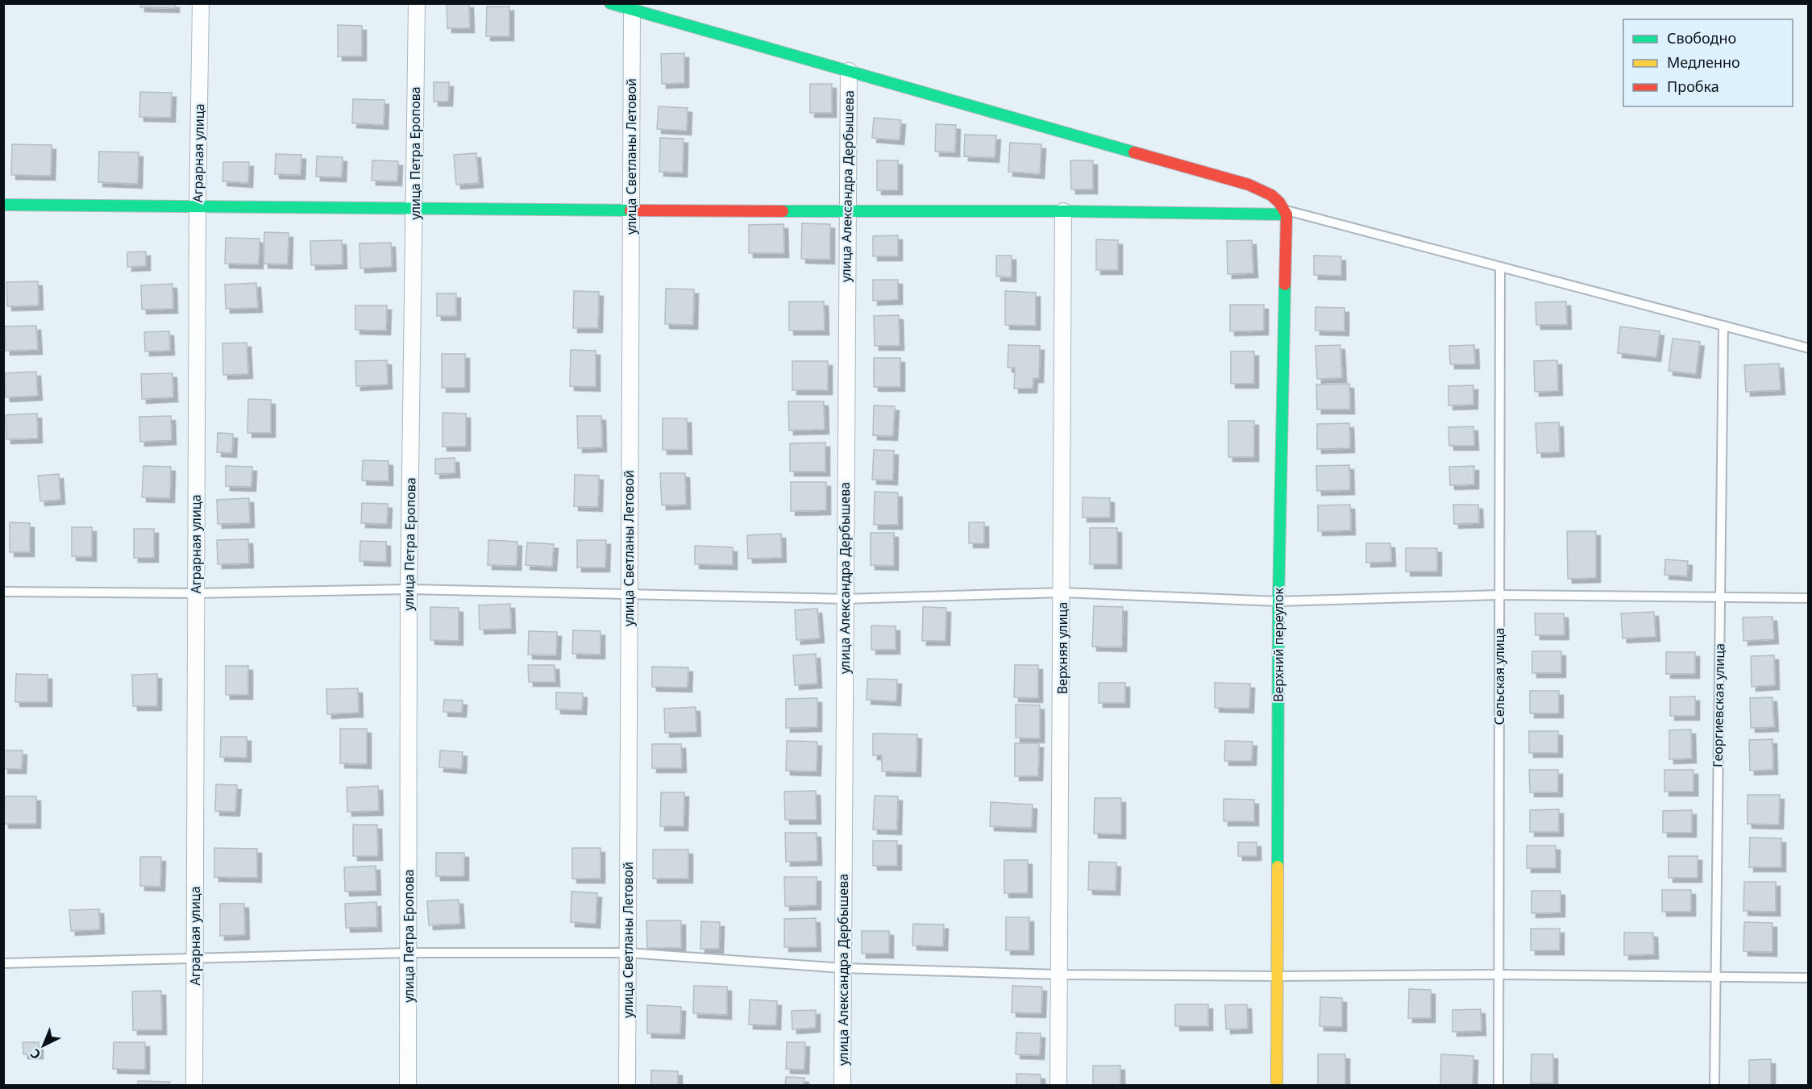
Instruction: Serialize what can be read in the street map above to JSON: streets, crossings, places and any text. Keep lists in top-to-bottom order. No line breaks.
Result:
{"streets":{"street":["Аграрная улица","улица Петра Еропова","улица Светланы Летовой","улица Александра Дербышева","Верхний переулок","Верхняя улица"],"lane":["Сельская улица","Георгиевская улица"]},"legend":["Свободно","Медленно","Пробка"],"north":"bottom left"}
